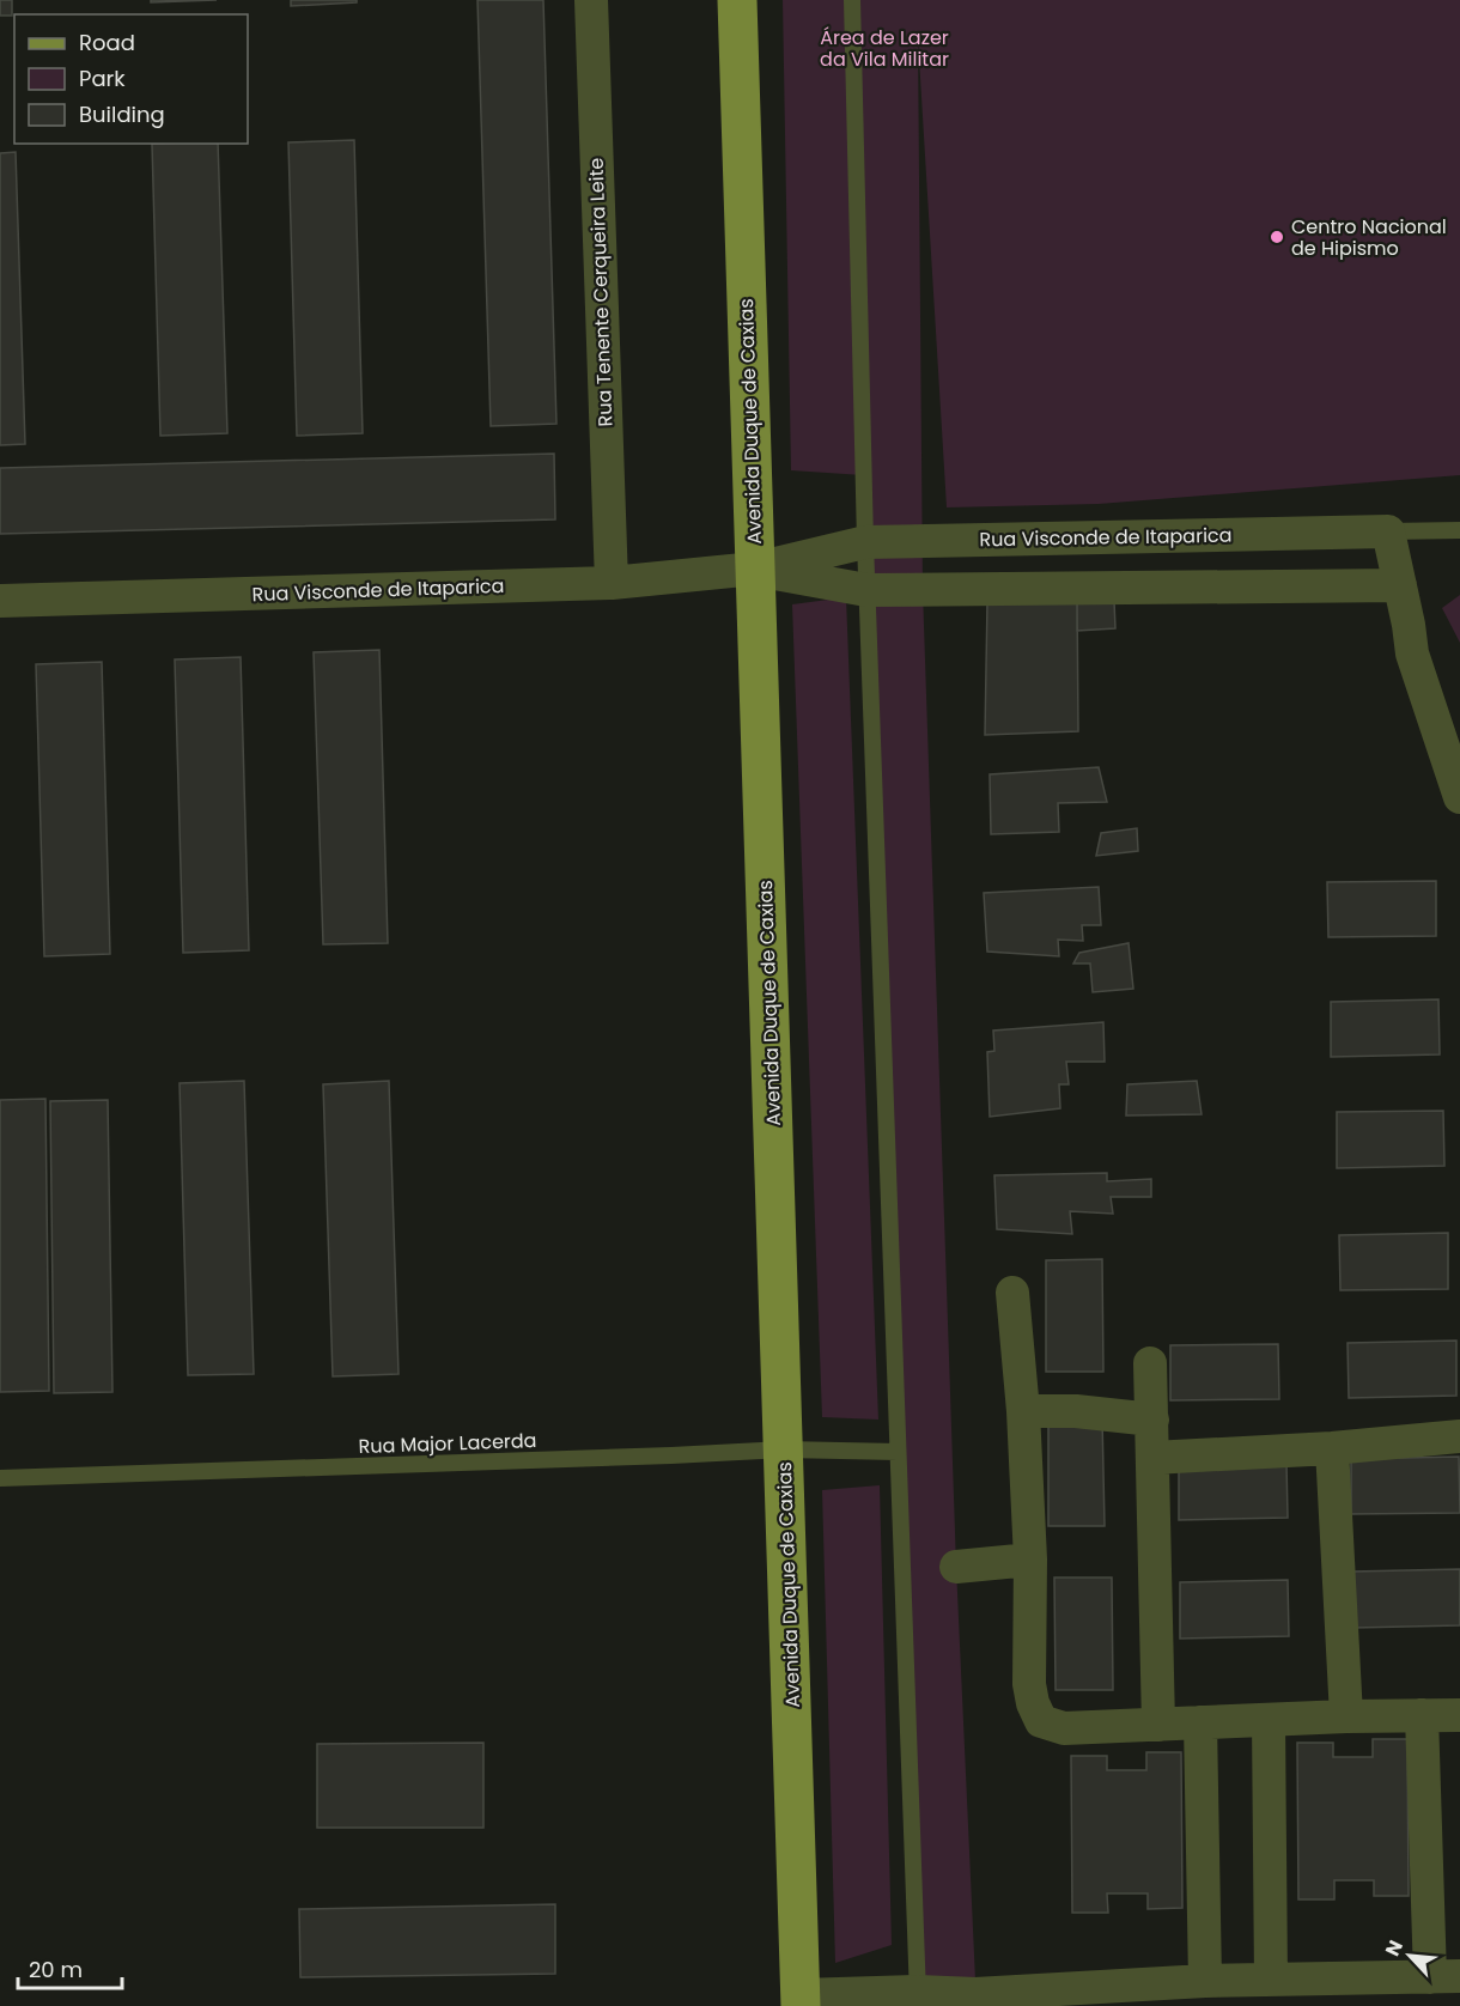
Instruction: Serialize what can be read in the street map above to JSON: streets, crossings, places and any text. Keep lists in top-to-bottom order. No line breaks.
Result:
{"streets":{"main road":["Avenida Duque de Caxias"],"street":["Rua Tenente Cerqueira Leite","Rua Visconde de Itaparica"],"lane":["Rua Major Lacerda"]},"crossings":[["Rua Tenente Cerqueira Leite","Rua Visconde de Itaparica"],["Avenida Duque de Caxias","Rua Visconde de Itaparica"],["Avenida Duque de Caxias","Rua Major Lacerda"]],"parks":["Área de Lazer da Vila Militar"],"places":["Centro Nacional de Hipismo"],"legend":["Road","Park","Building"],"scale_bar":"20 m","north":"top left"}
